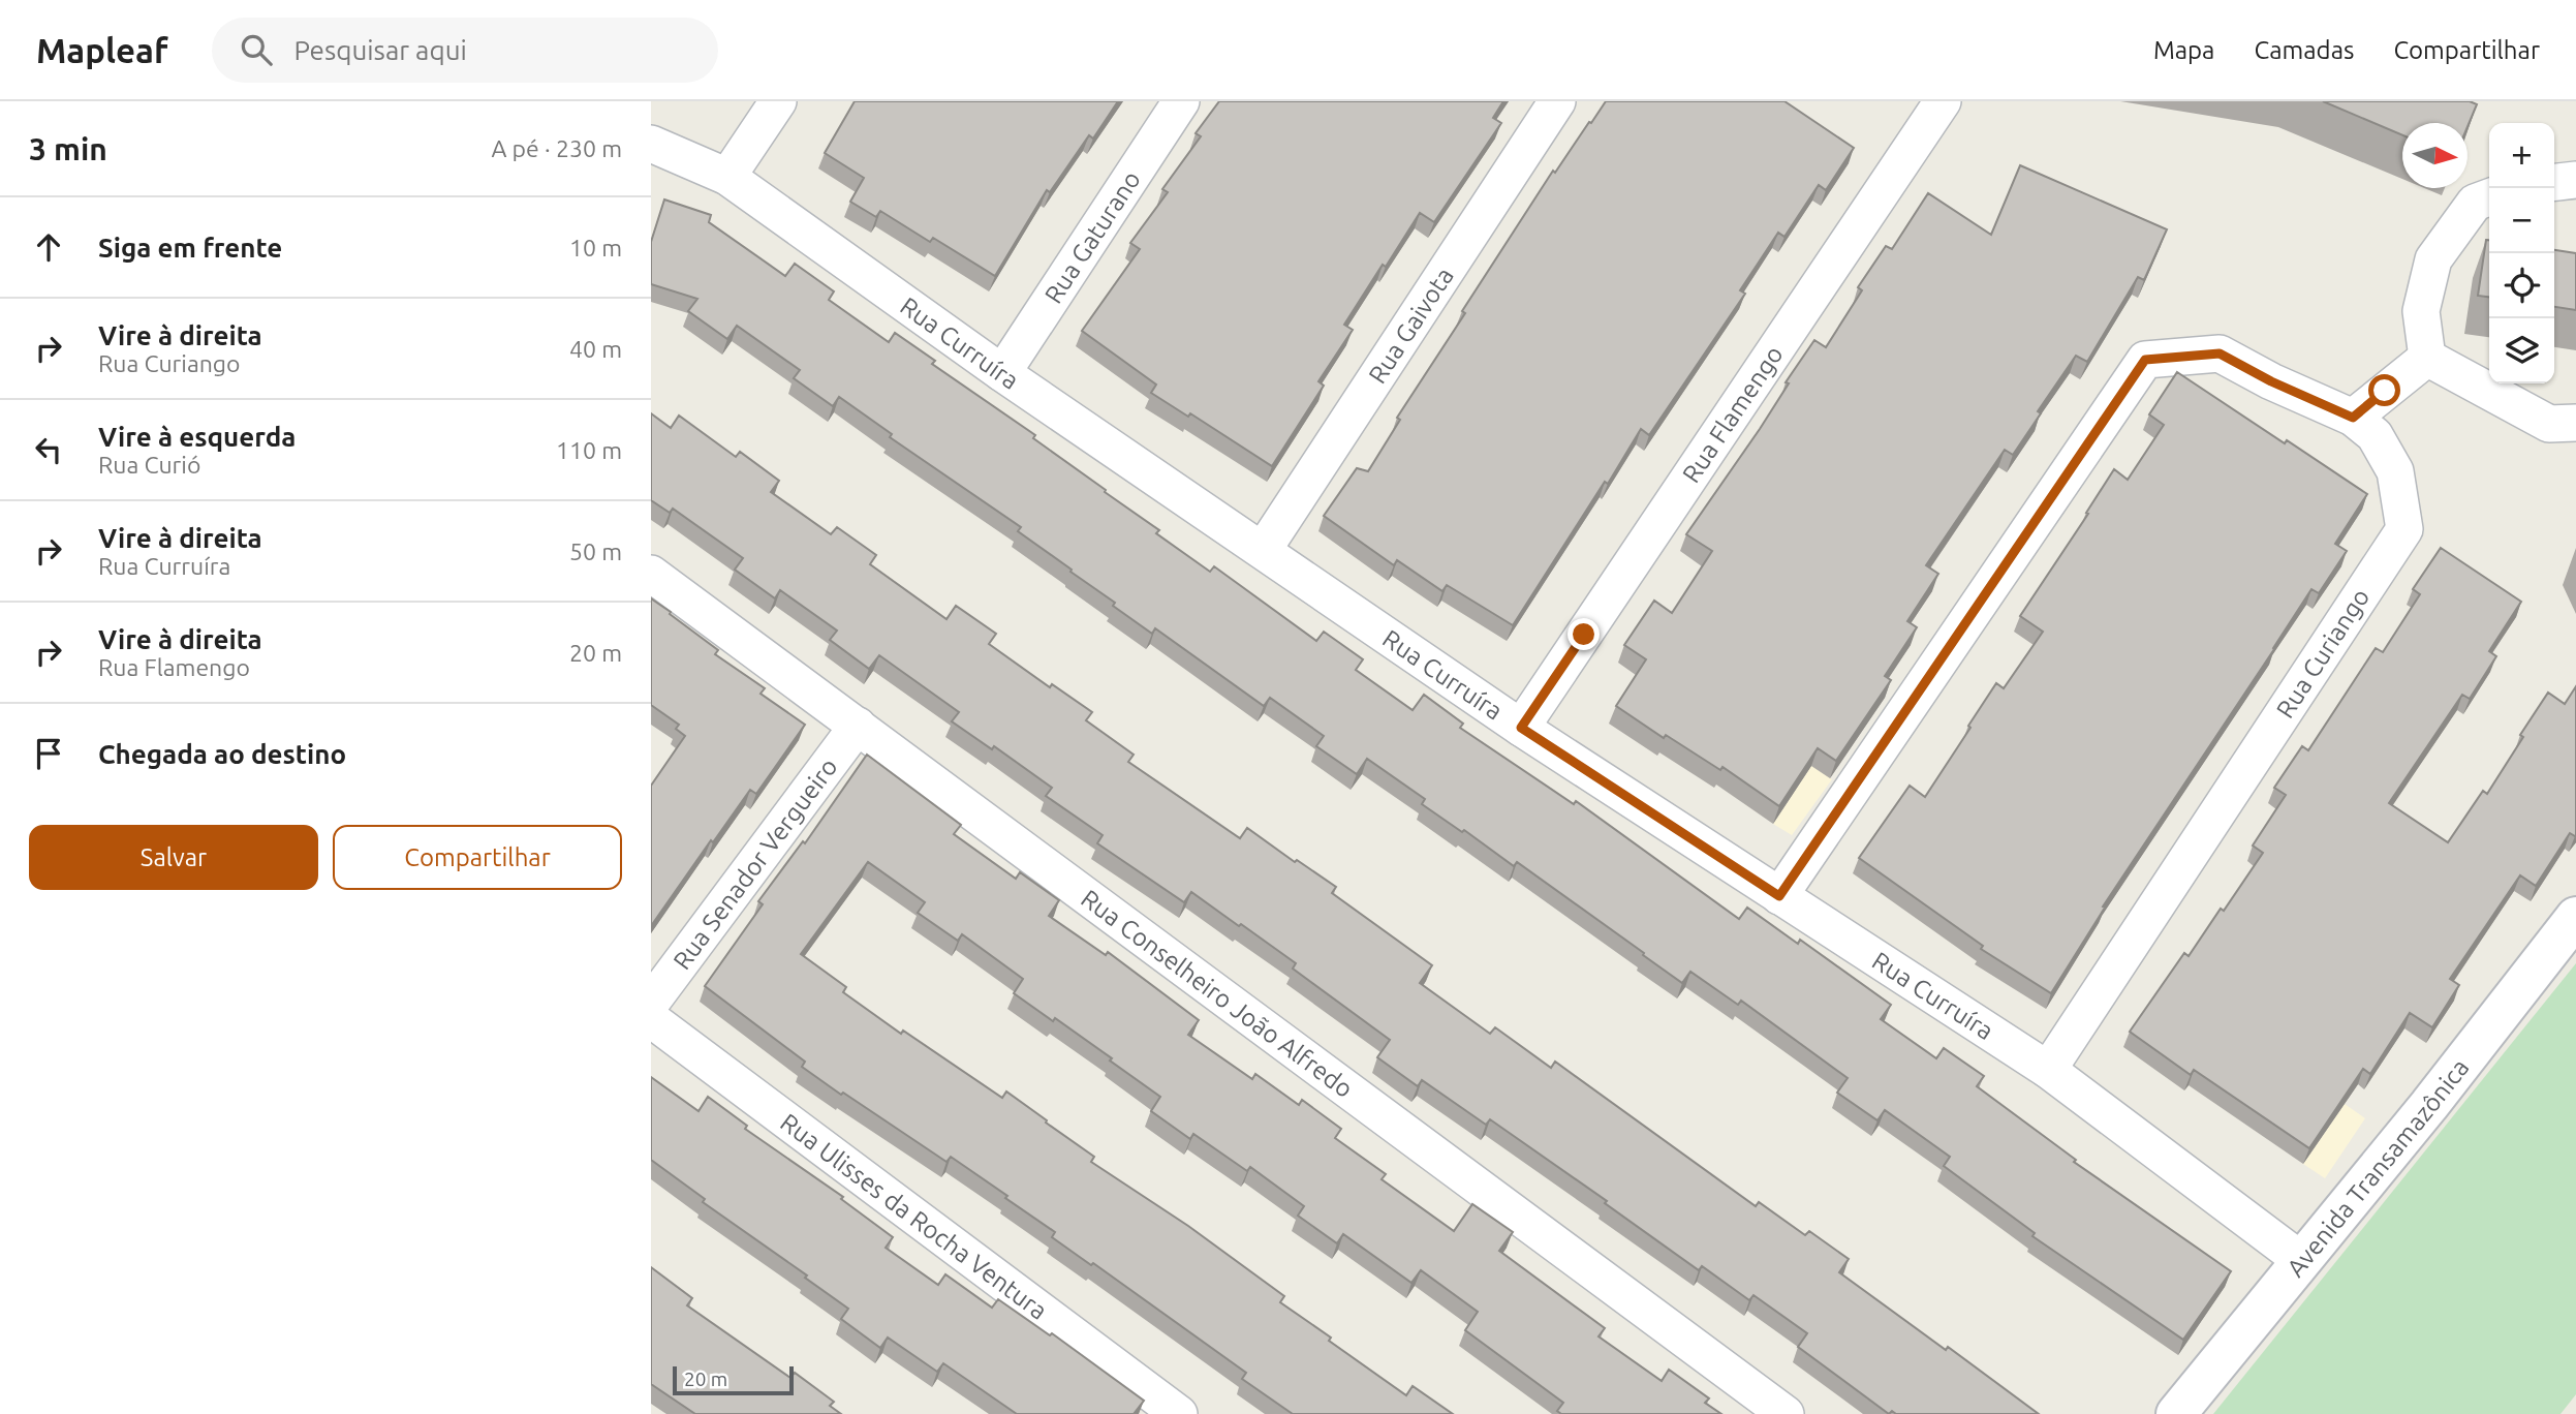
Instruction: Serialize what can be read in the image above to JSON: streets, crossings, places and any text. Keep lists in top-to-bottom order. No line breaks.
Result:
{"streets":{"street":["Rua Gaturano","Rua Gaivota","Rua Curruíra","Rua Flamengo","Rua Curiango","Rua Senador Vergueiro","Rua Conselheiro João Alfredo","Avenida Transamazônica","Rua Ulisses da Rocha Ventura"]},"crossings":[["Rua Gaturano","Rua Curruíra"],["Rua Gaivota","Rua Curruíra"],["Rua Curruíra","Rua Flamengo"],["Rua Curruíra","Rua Curiango"],["Rua Curruíra","Avenida Transamazônica"],["Rua Senador Vergueiro","Rua Conselheiro João Alfredo"]],"scale_bar":"20 m","north":"right","page":{"header":"Mapleaf","search":"Pesquisar aqui","nav":["Mapa","Camadas","Compartilhar"],"heading":["3 min","A pé · 230 m"],"map_buttons":["+","−"],"list":[["Siga em frente","10 m"],["Vire à direita","Rua Curiango","40 m"],["Vire à esquerda","Rua Curió","110 m"],["Vire à direita","Rua Curruíra","50 m"],["Vire à direita","Rua Flamengo","20 m"],"Chegada ao destino"],"buttons":["Salvar","Compartilhar"],"scale":"20 m"}}
